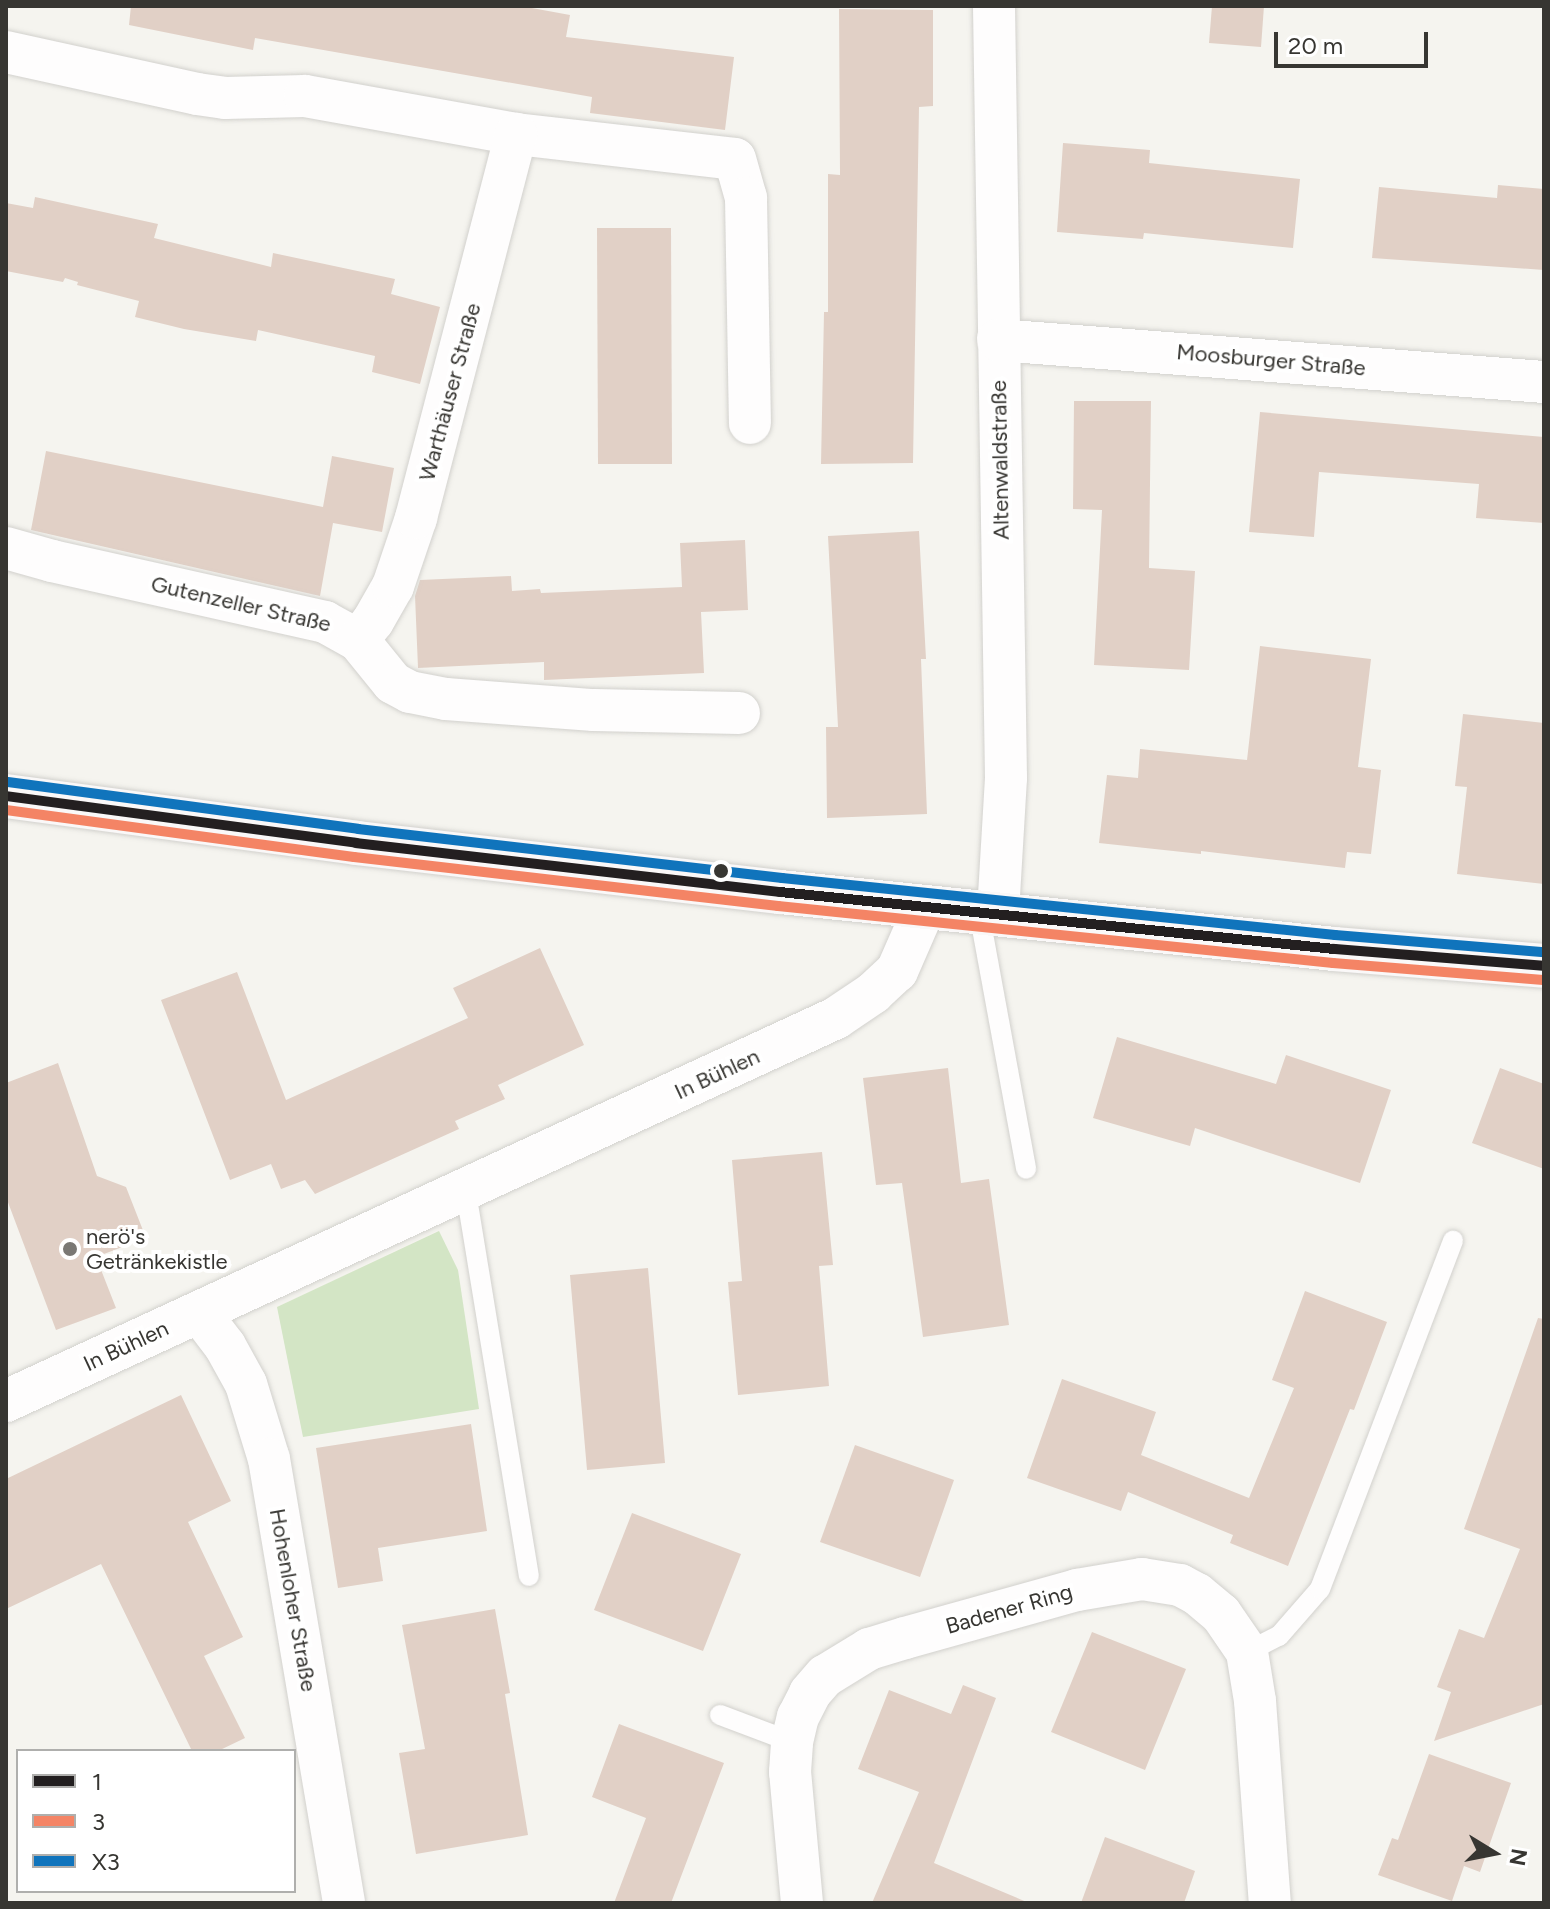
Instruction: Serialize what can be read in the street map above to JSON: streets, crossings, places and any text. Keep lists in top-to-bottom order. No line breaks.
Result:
{"streets":{"street":["Moosburger Straße","Warthäuser Straße","Altenwaldstraße","Gutenzeller Straße","In Bühlen","Hohenloher Straße","Badener Ring"]},"crossings":[["Moosburger Straße","Altenwaldstraße"],["Warthäuser Straße","Gutenzeller Straße"],["In Bühlen","Hohenloher Straße"]],"places":["nerö's Getränkekistle"],"lines":["transit line X3","transit line 1","transit line 3"],"legend":["1","3","X3"],"scale_bar":"20 m","north":"right"}
